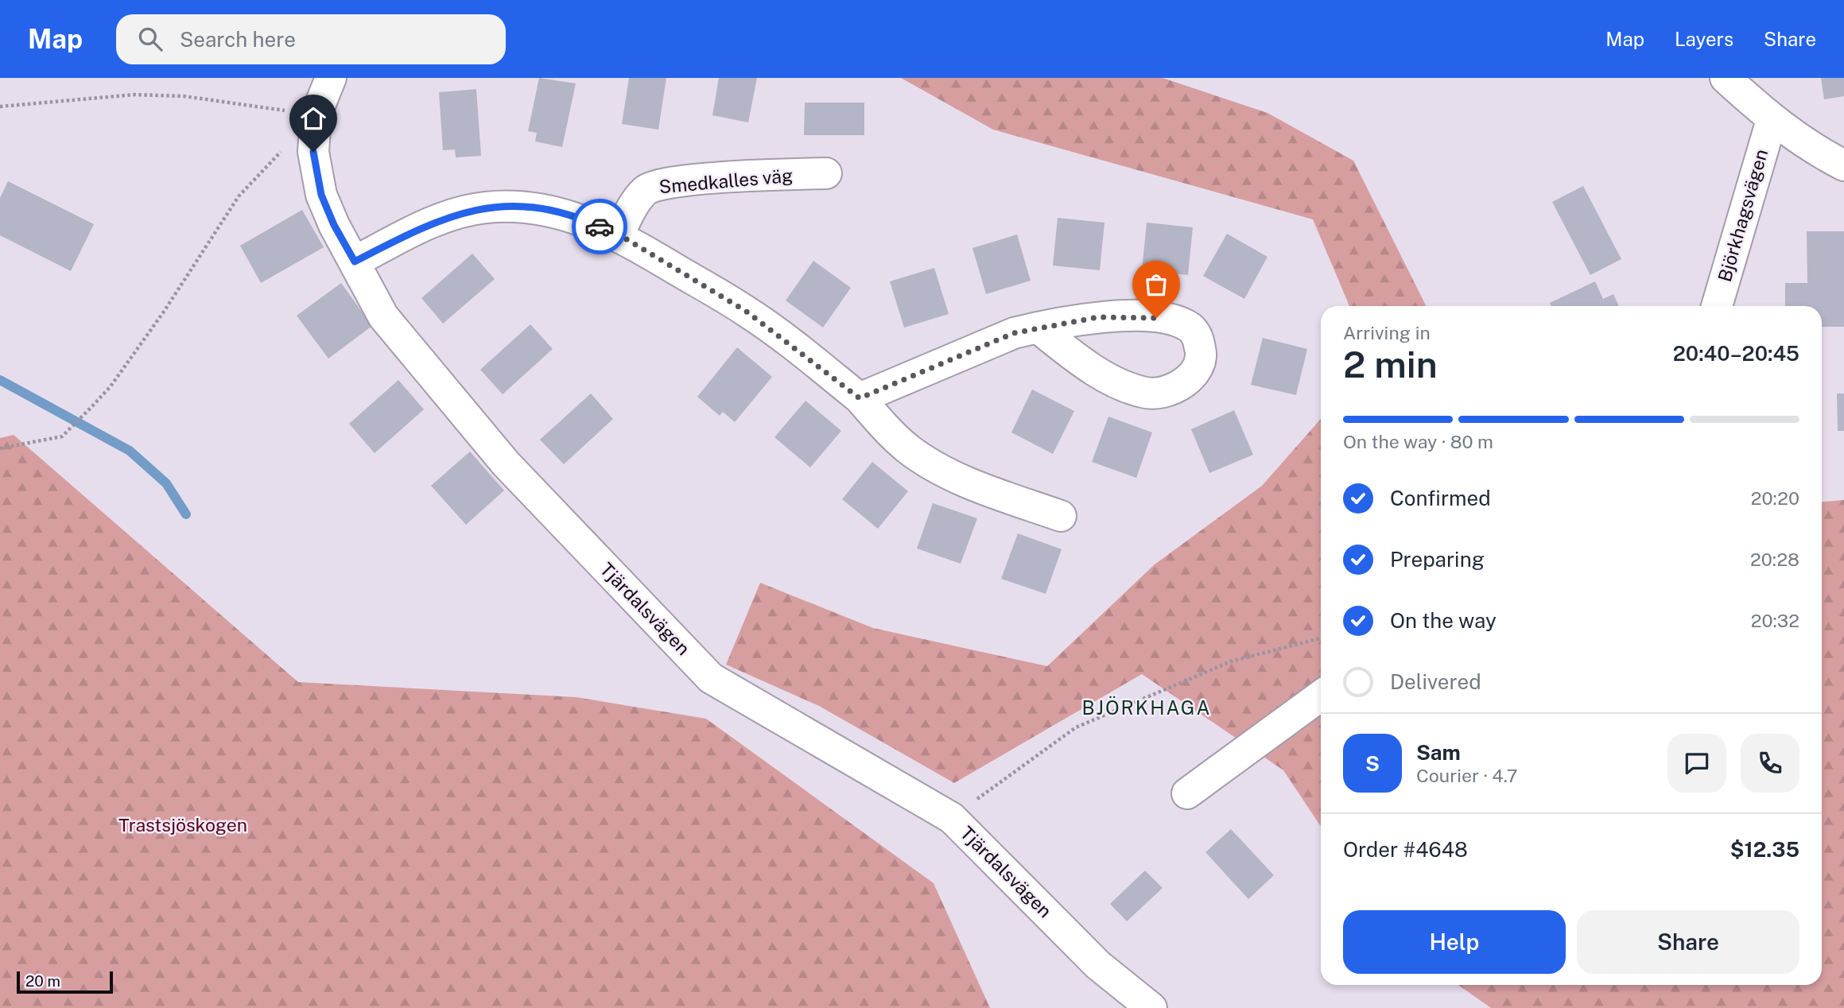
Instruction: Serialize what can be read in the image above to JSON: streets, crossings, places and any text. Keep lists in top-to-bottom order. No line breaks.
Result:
{"streets":{"street":["Smedkalles väg","Björkhagsvägen","Tjärdalsvägen"]},"districts":["BJÖRKHAGA"],"parks":["Trastsjöskogen"],"scale_bar":"20 m","page":{"header":"Map","search":"Search here","nav":["Map","Layers","Share"],"heading":["2 min","Arriving in","20:40–20:45"],"panel":["Sam","Courier · 4.7","Order #4648","$12.35"],"bar":"On the way · 80 m","list":[["Confirmed","20:20"],["Preparing","20:28"],["On the way","20:32"],"Delivered"],"round":"S","buttons":["Help","Share"],"scale":"20 m"}}
